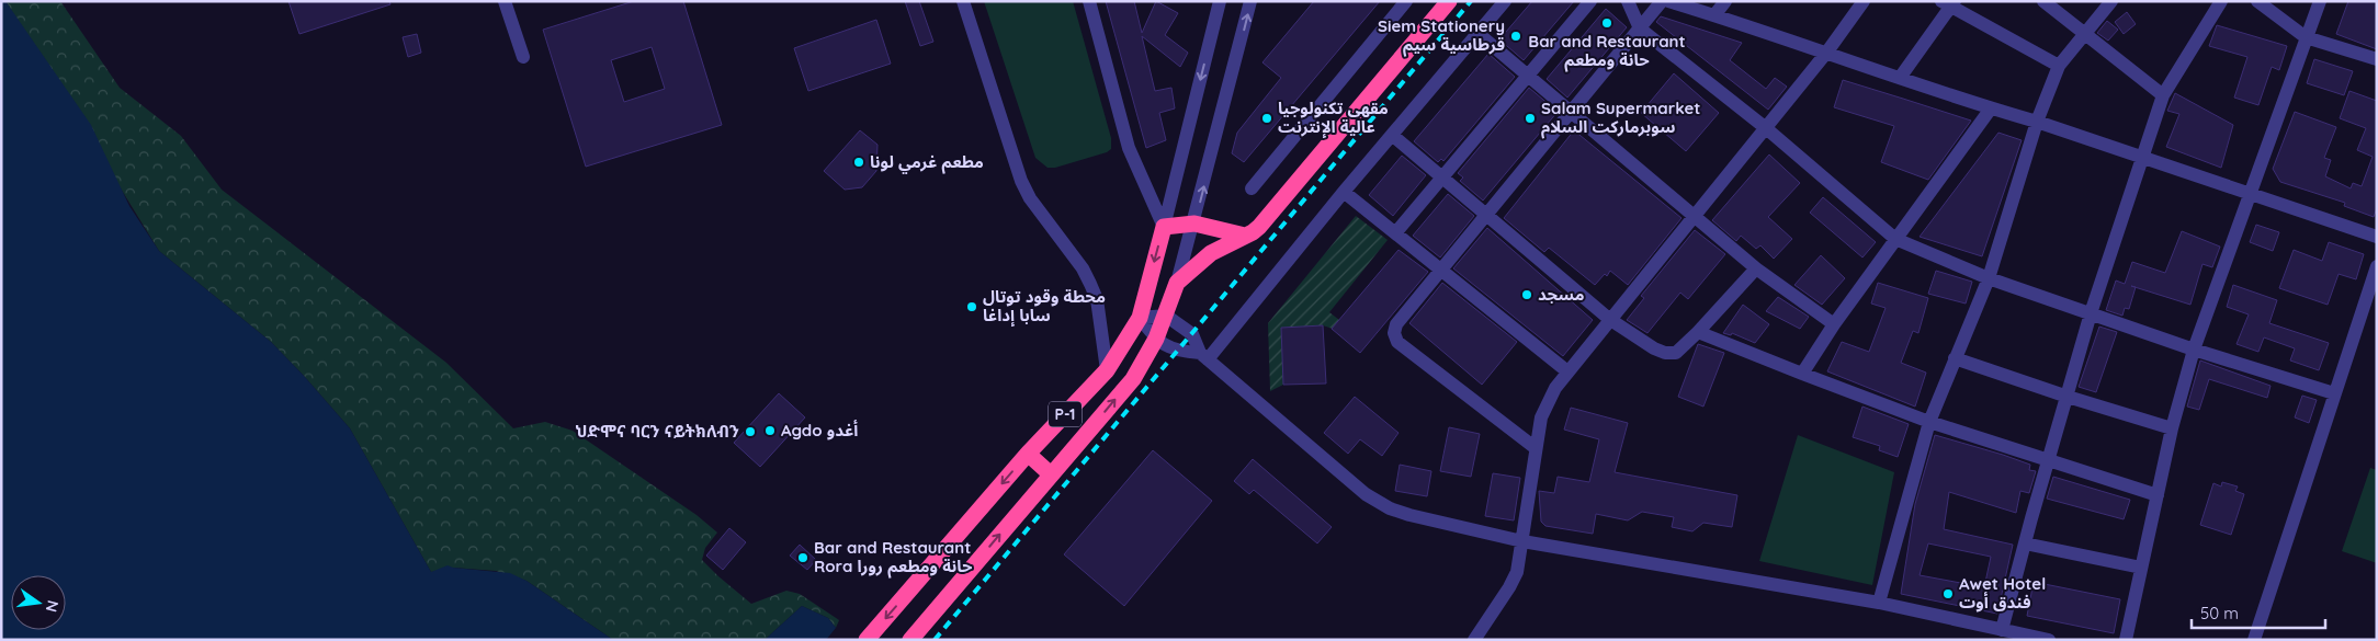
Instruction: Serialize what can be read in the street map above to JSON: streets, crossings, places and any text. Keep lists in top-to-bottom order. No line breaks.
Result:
{"streets":{"highway":["P-1"]},"places":["Bar and Restaurant حانة ومطعم","Siem Stationery قرطاسية سيم","مقهى تكنولوجيا عالية الإنترنت","Salam Supermarket سوبرماركت السلام","مطعم غرمي لونا","مسجد","محطة وقود توتال سابا إداغا","Agdo أغدو","ህድሞና ባርን ናይትክለብን","Bar and Restaurant Rora حانة ومطعم رورا","Awet Hotel فندق أوت"],"scale_bar":"50 m","north":"right"}
